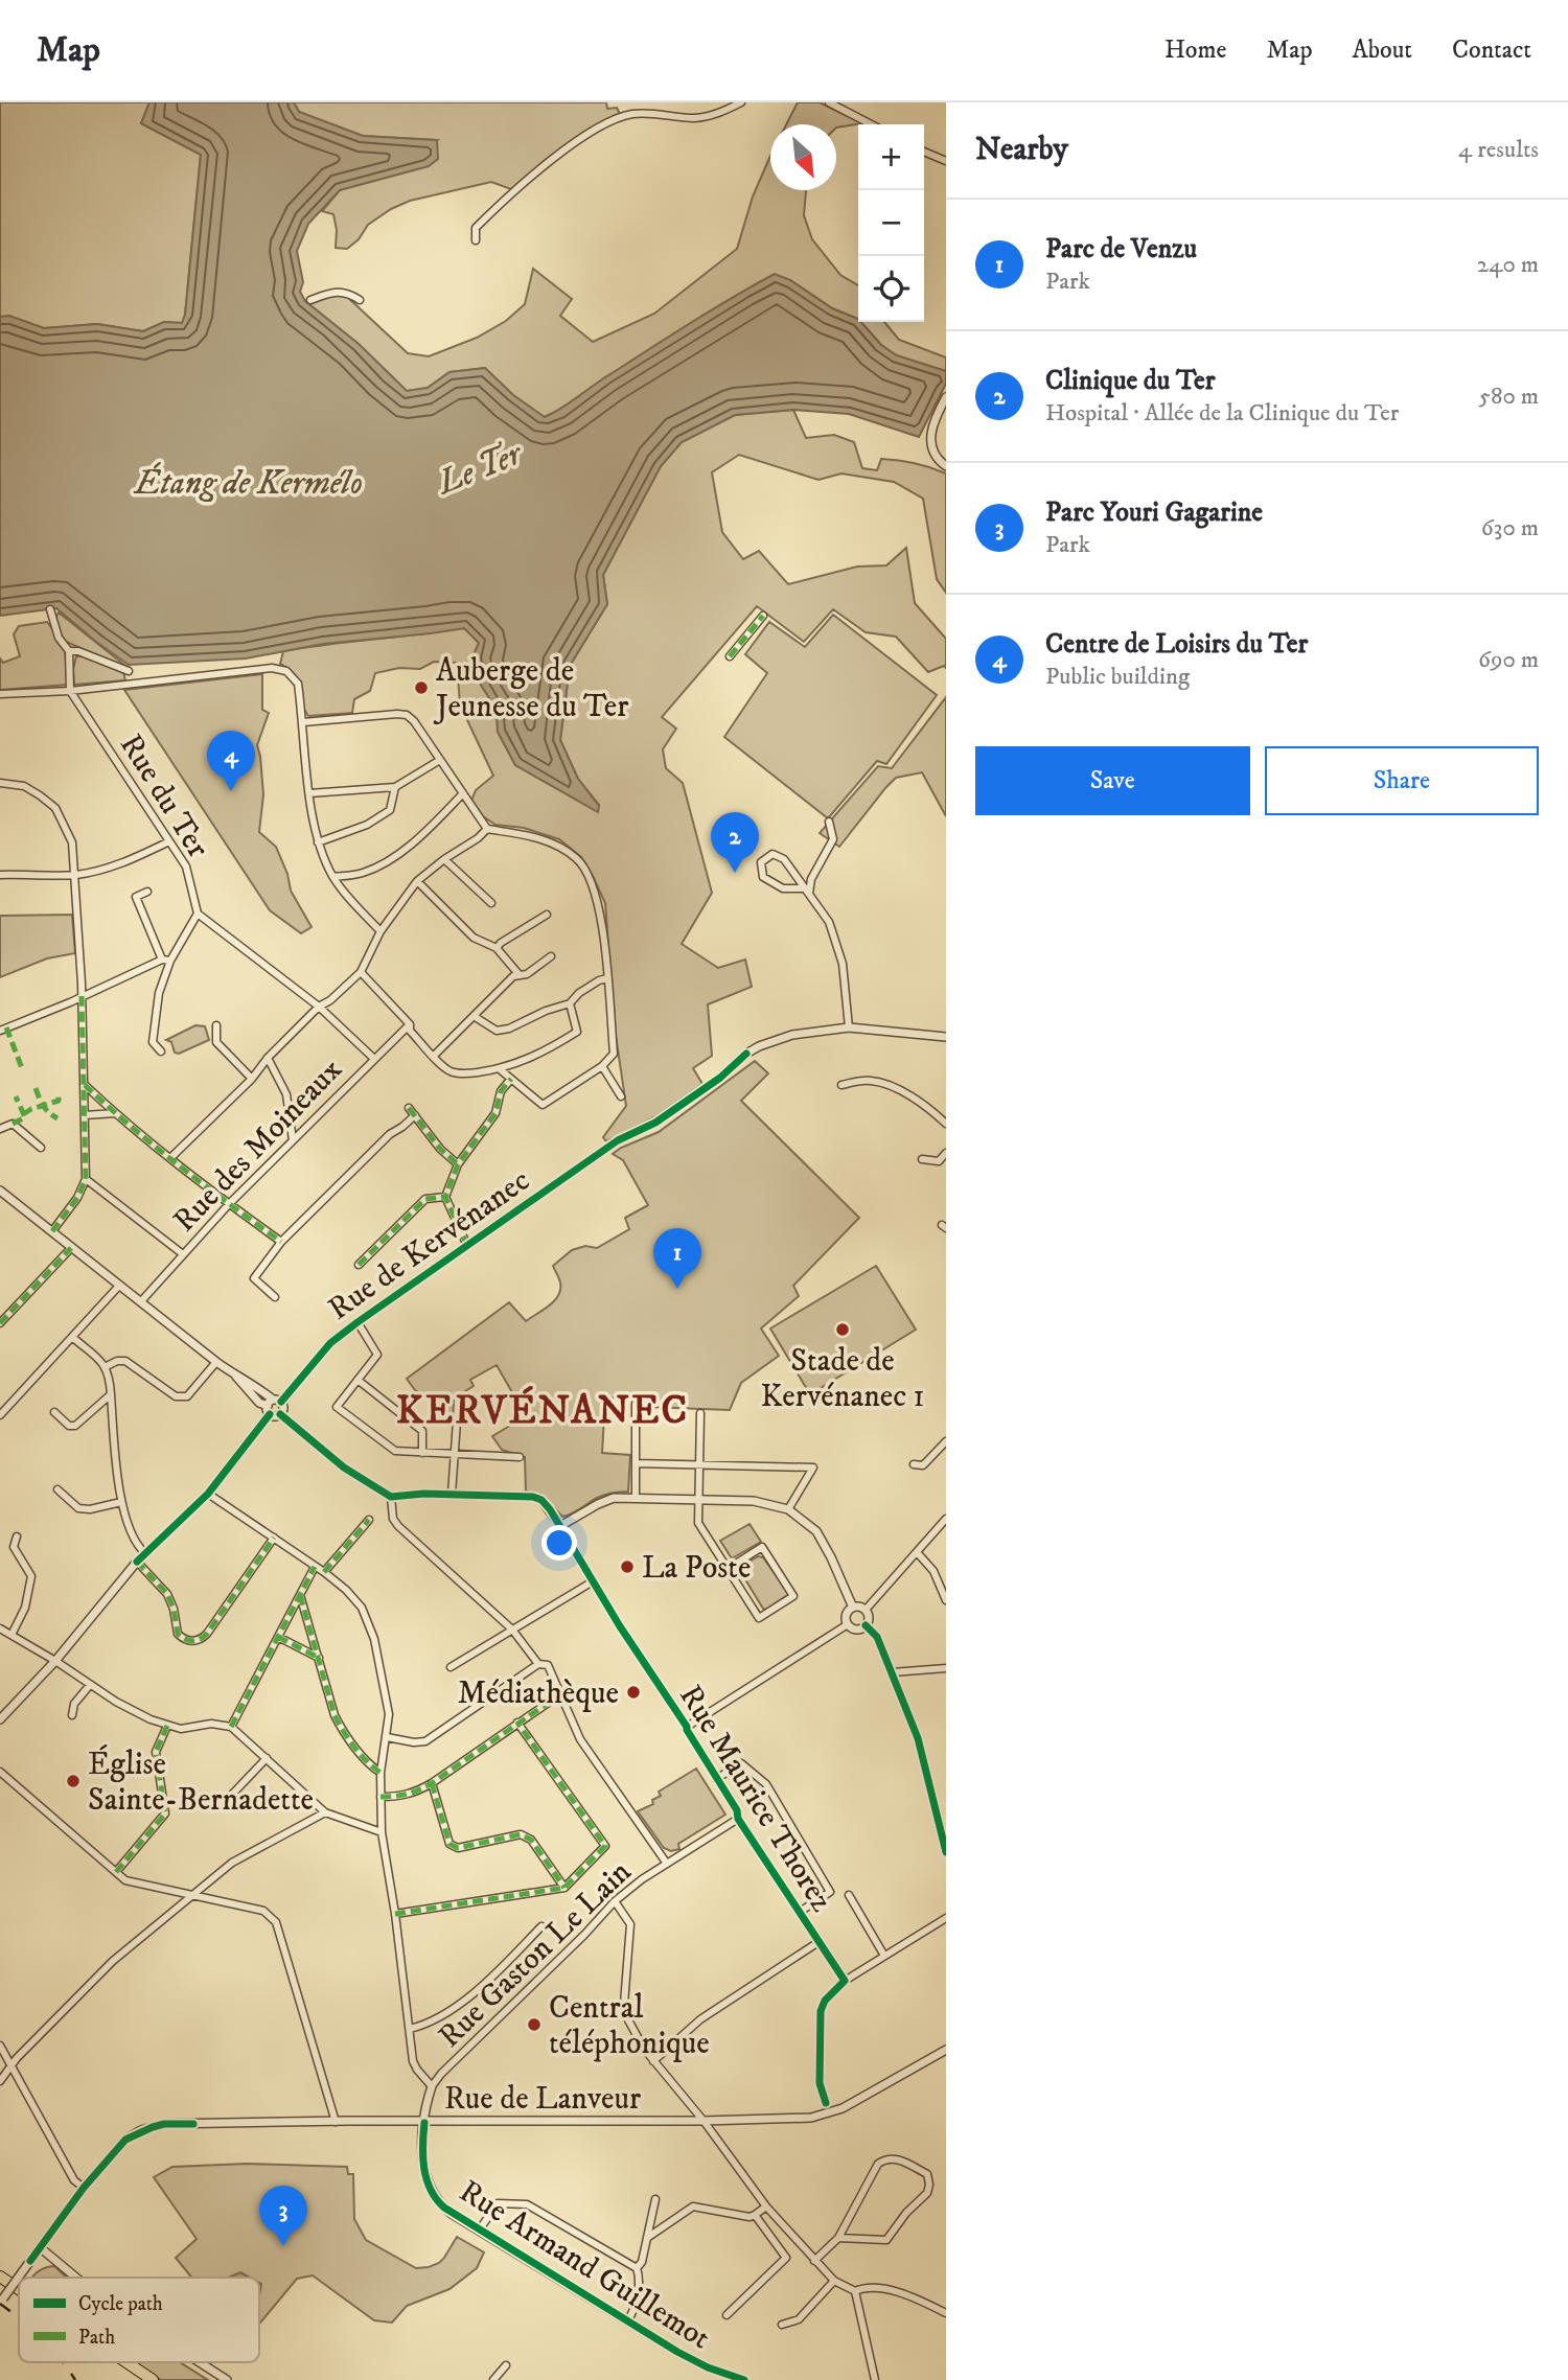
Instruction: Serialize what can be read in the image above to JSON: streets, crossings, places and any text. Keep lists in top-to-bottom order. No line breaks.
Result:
{"streets":{"street":["Rue du Ter","Rue des Moineaux","Rue de Kervénanec","Rue Maurice Thorez","Rue Gaston Le Lain","Rue de Lanveur","Rue Armand Guillemot"]},"crossings":[["Rue Maurice Thorez","Rue Gaston Le Lain"],["Rue Gaston Le Lain","Rue de Lanveur"],["Rue Gaston Le Lain","Rue Armand Guillemot"],["Rue de Lanveur","Rue Armand Guillemot"]],"districts":["KERVÉNANEC"],"water":["Le Ter","Étang de Kermélo"],"places":["Auberge de Jeunesse du Ter","Stade de Kervénanec 1","La Poste","Médiathèque","Église Sainte-Bernadette","Central téléphonique"],"legend":["Cycle path","Path"],"north":"bottom right","page":{"header":"Map","nav":["Home","Map","About","Contact"],"heading":["Nearby","4 results"],"map_buttons":["+","−"],"list":[{"mark":"1","name":"Parc de Venzu","note":"Park","value":"240 m"},{"mark":"2","name":"Clinique du Ter","note":"Hospital · Allée de la Clinique du Ter","value":"580 m"},{"mark":"3","name":"Parc Youri Gagarine","note":"Park","value":"630 m"},{"mark":"4","name":"Centre de Loisirs du Ter","note":"Public building","value":"690 m"}],"buttons":["Save","Share"],"pins":["4","2","1","3"]}}
